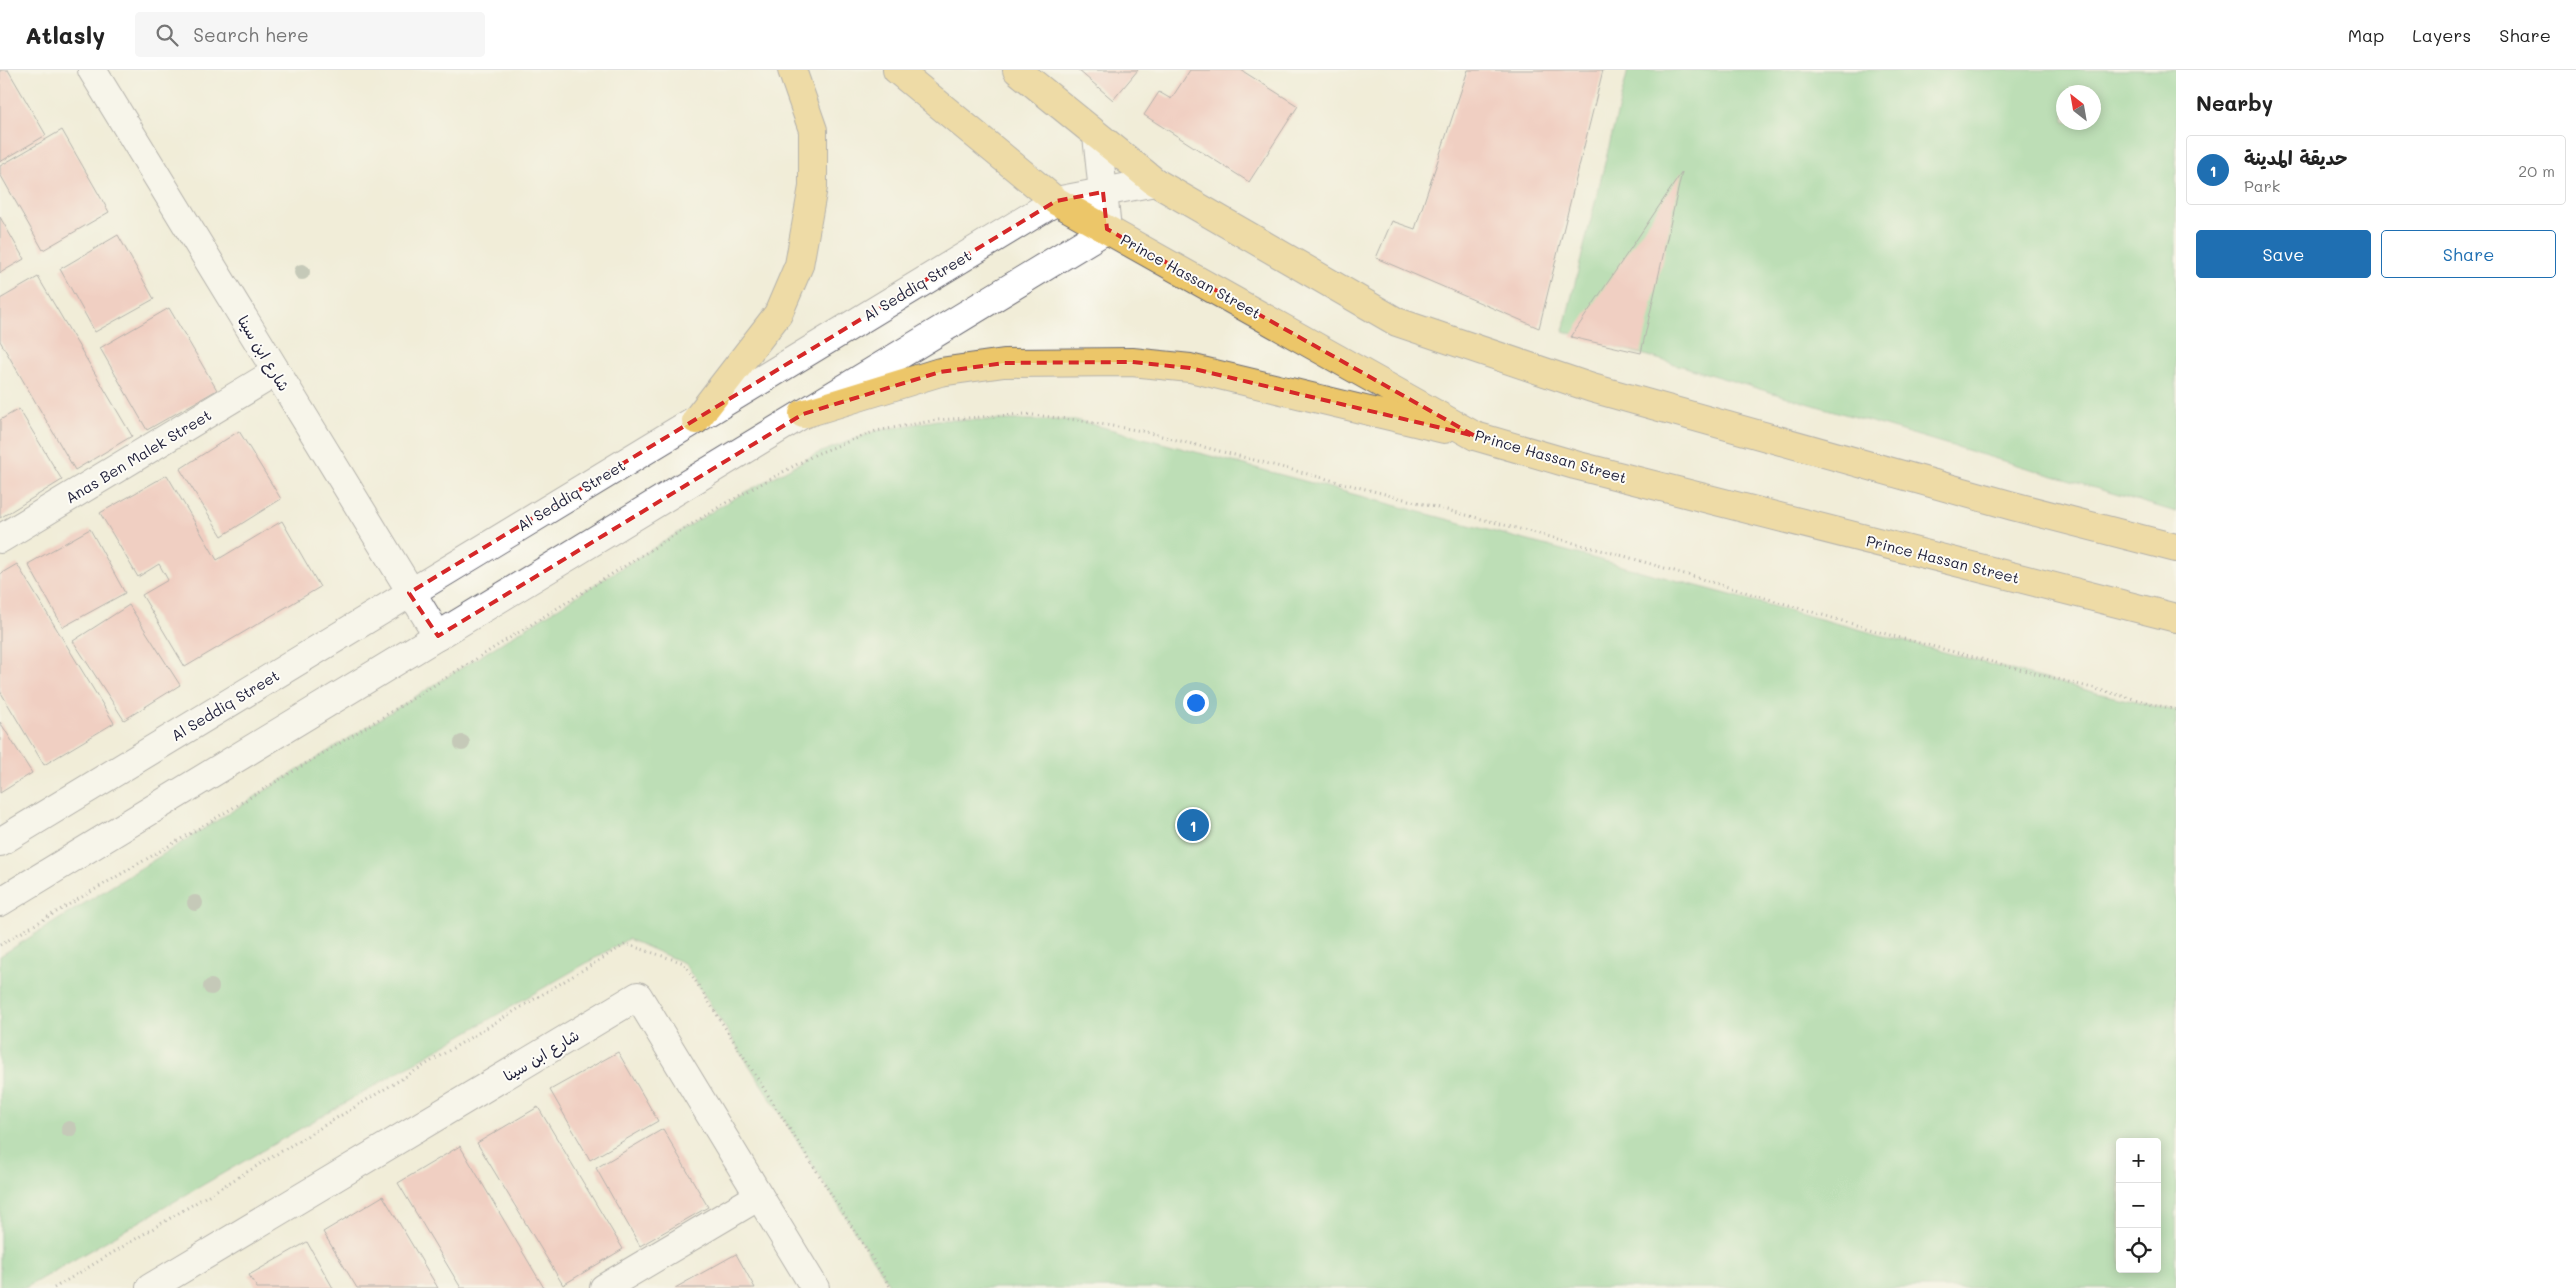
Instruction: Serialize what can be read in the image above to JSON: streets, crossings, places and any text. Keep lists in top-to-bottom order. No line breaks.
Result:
{"streets":{"main road":["Prince Hassan Street"],"street":["Al Seddiq Street","شارع ابن سينا","Anas Ben Malek Street"]},"crossings":[["Prince Hassan Street","Al Seddiq Street"],["Al Seddiq Street","شارع ابن سينا"],["شارع ابن سينا","Anas Ben Malek Street"]],"north":"top left","page":{"header":"Atlasly","search":"Search here","nav":["Map","Layers","Share"],"heading":"Nearby","list":[{"mark":"1","name":"حديقة المدينة","note":"Park","value":"20 m"}],"buttons":["Save","Share"],"pins":"1","map_buttons":["+","−"]}}
